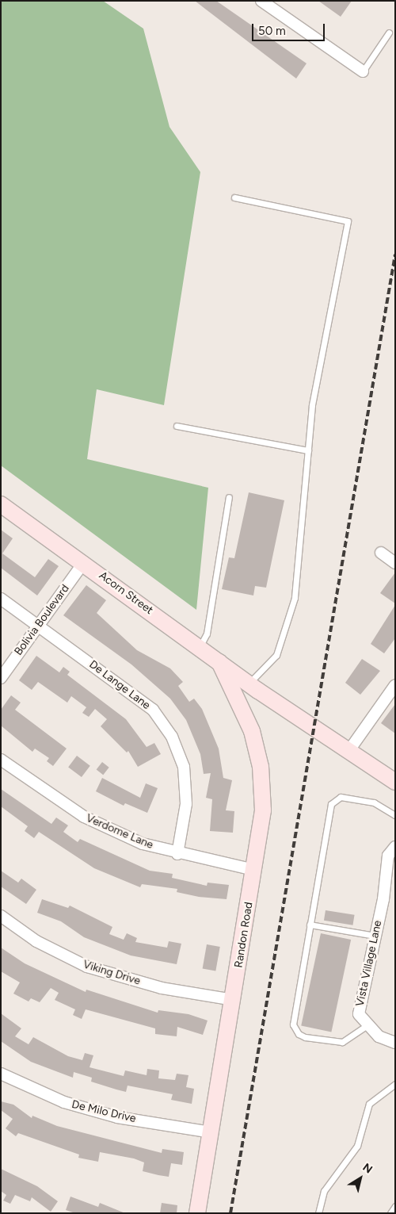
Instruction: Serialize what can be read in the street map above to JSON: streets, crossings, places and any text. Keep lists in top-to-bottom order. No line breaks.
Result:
{"streets":{"street":["Acorn Street","Bolivia Boulevard","De Lange Lane","Verdome Lane","Randon Road","Vista Village Lane","Viking Drive","De Milo Drive"]},"crossings":[["Acorn Street","Bolivia Boulevard"],["Acorn Street","Randon Road"],["Bolivia Boulevard","De Lange Lane"],["De Lange Lane","Verdome Lane"],["Verdome Lane","Randon Road"],["Randon Road","Viking Drive"],["Randon Road","De Milo Drive"]],"scale_bar":"50 m","north":"top right"}
